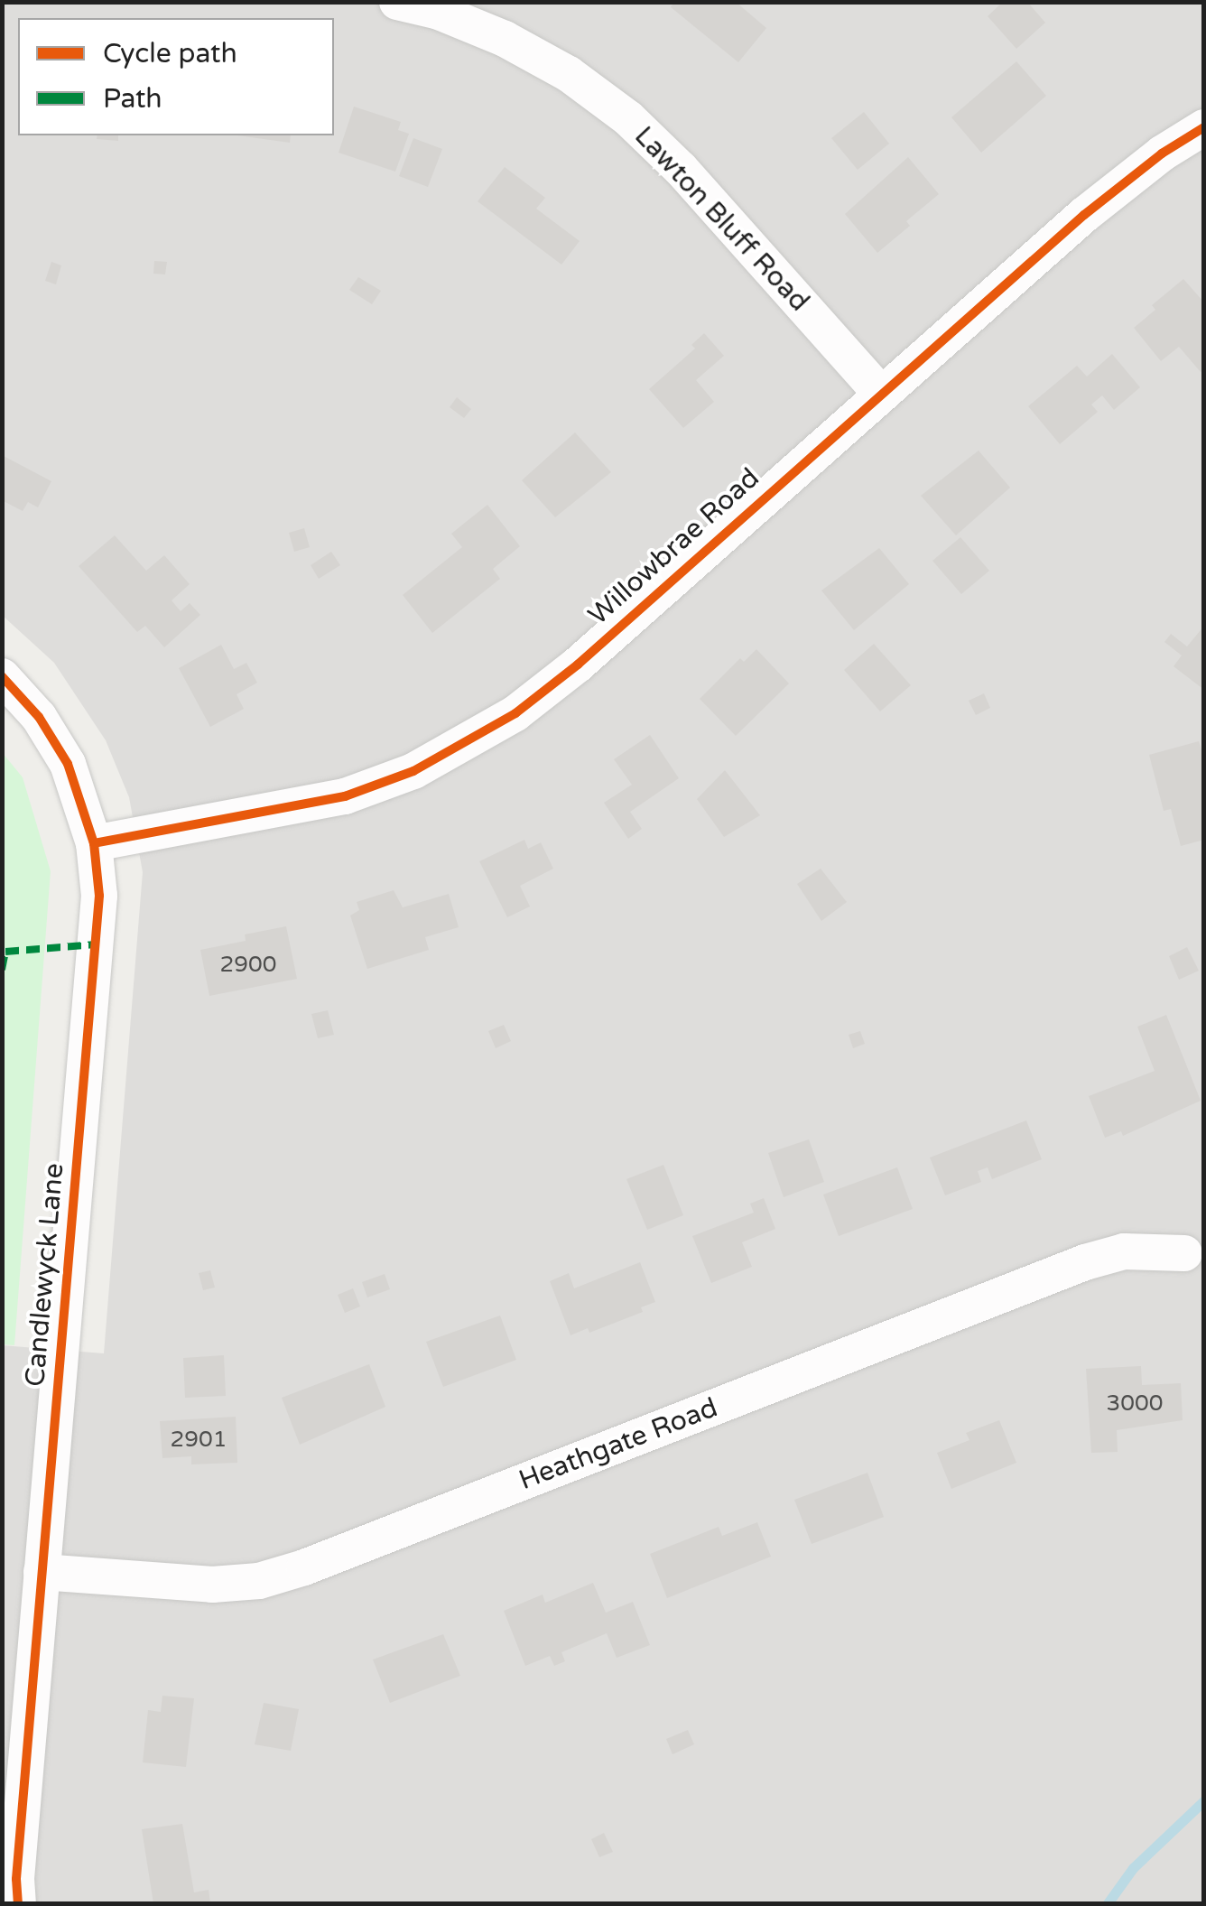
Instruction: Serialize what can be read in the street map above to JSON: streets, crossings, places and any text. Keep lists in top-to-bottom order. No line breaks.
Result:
{"streets":{"street":["Lawton Bluff Road","Willowbrae Road","Candlewyck Lane","Heathgate Road"]},"crossings":[["Lawton Bluff Road","Willowbrae Road"],["Willowbrae Road","Candlewyck Lane"],["Candlewyck Lane","Heathgate Road"]],"house_numbers":["2900","3000","2901"],"legend":["Cycle path","Path"]}
